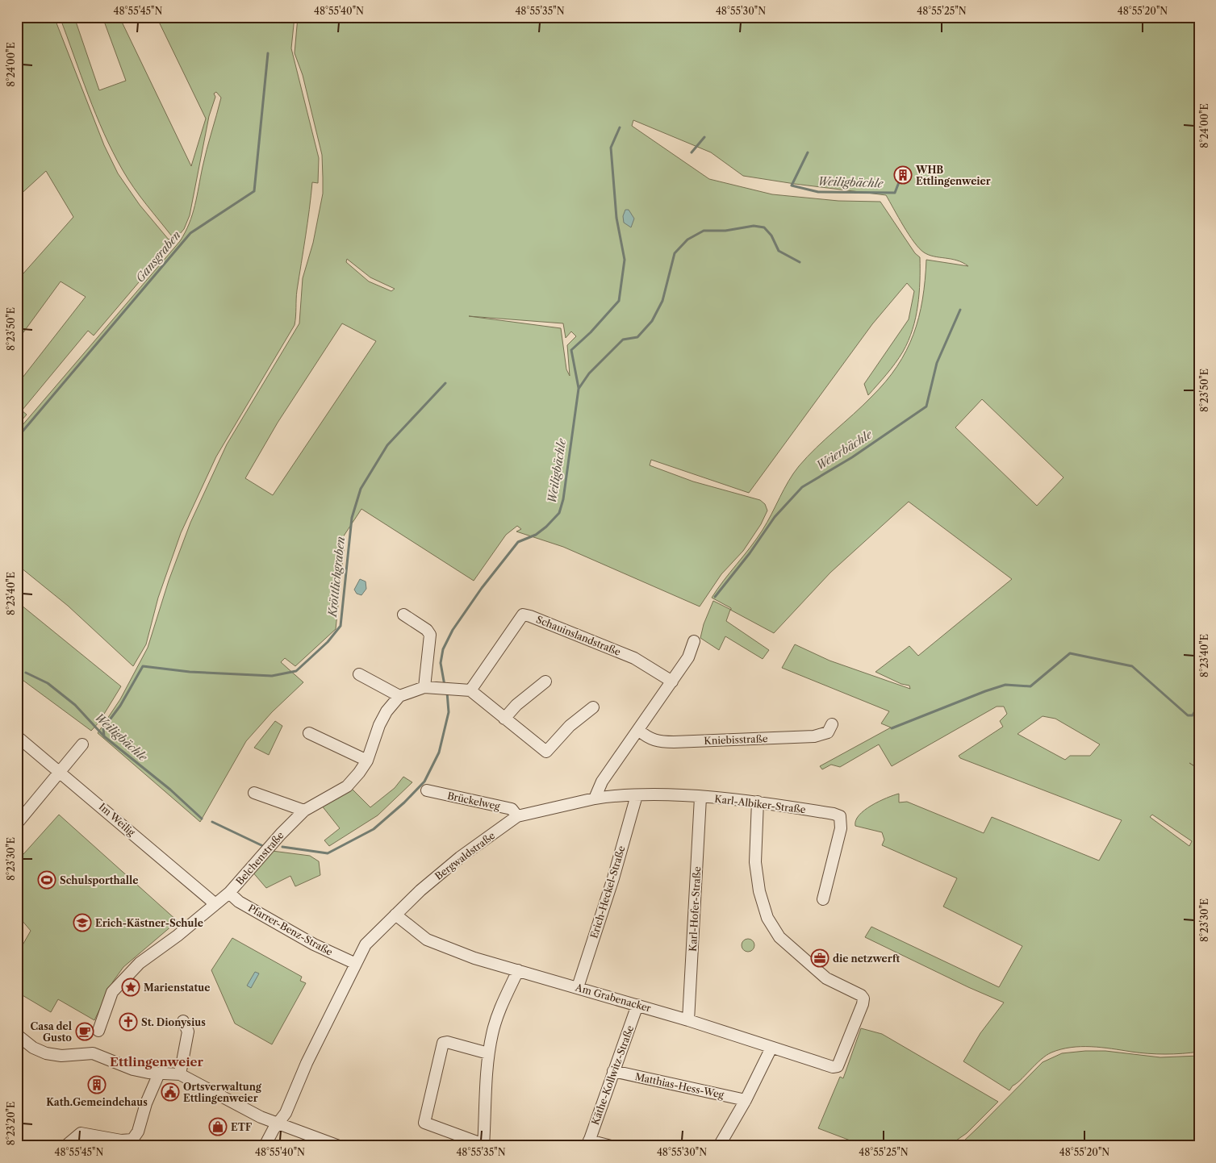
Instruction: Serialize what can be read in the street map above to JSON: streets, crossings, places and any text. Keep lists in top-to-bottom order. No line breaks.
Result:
{"streets":{"street":["Schauinslandstraße","Kniebisstraße","Brückelweg","Karl-Albiker-Straße","Im Weilig","Bergwaldstraße","Belchenstraße","Erich-Heckel-Straße","Karl-Hofer-Straße","Pfarrer-Benz-Straße","Am Grabenacker","Käthe-Kollwitz-Straße","Matthias-Hess-Weg"]},"crossings":[["Brückelweg","Bergwaldstraße"],["Karl-Albiker-Straße","Bergwaldstraße"],["Karl-Albiker-Straße","Erich-Heckel-Straße"],["Karl-Albiker-Straße","Karl-Hofer-Straße"],["Karl-Albiker-Straße","Am Grabenacker"],["Im Weilig","Belchenstraße"],["Bergwaldstraße","Pfarrer-Benz-Straße"],["Bergwaldstraße","Am Grabenacker"],["Belchenstraße","Pfarrer-Benz-Straße"],["Erich-Heckel-Straße","Am Grabenacker"],["Karl-Hofer-Straße","Am Grabenacker"],["Am Grabenacker","Käthe-Kollwitz-Straße"],["Käthe-Kollwitz-Straße","Matthias-Hess-Weg"]],"districts":["Ettlingenweier"],"water":["Weiligbächle","Gansgraben","Weierbächle","Kröttlichgraben"],"places":{"building":["WHB Ettlingenweier","Kath.Gemeindehaus"],"sports":["Schulsporthalle"],"school or university":["Erich-Kästner-Schule"],"office":["die netzwerft"],"place":["Marienstatue"],"church":["St. Dionysius"],"cafe":["Casa del Gusto"],"public building":["Ortsverwaltung Ettlingenweier"],"shop":["ETF"]},"coordinates":["48°55'45\"N","48°55'40\"N","48°55'35\"N","48°55'30\"N","48°55'25\"N","48°55'20\"N","8°24'00\"E","8°23'50\"E","8°23'40\"E","8°23'30\"E","8°23'20\"E"]}
